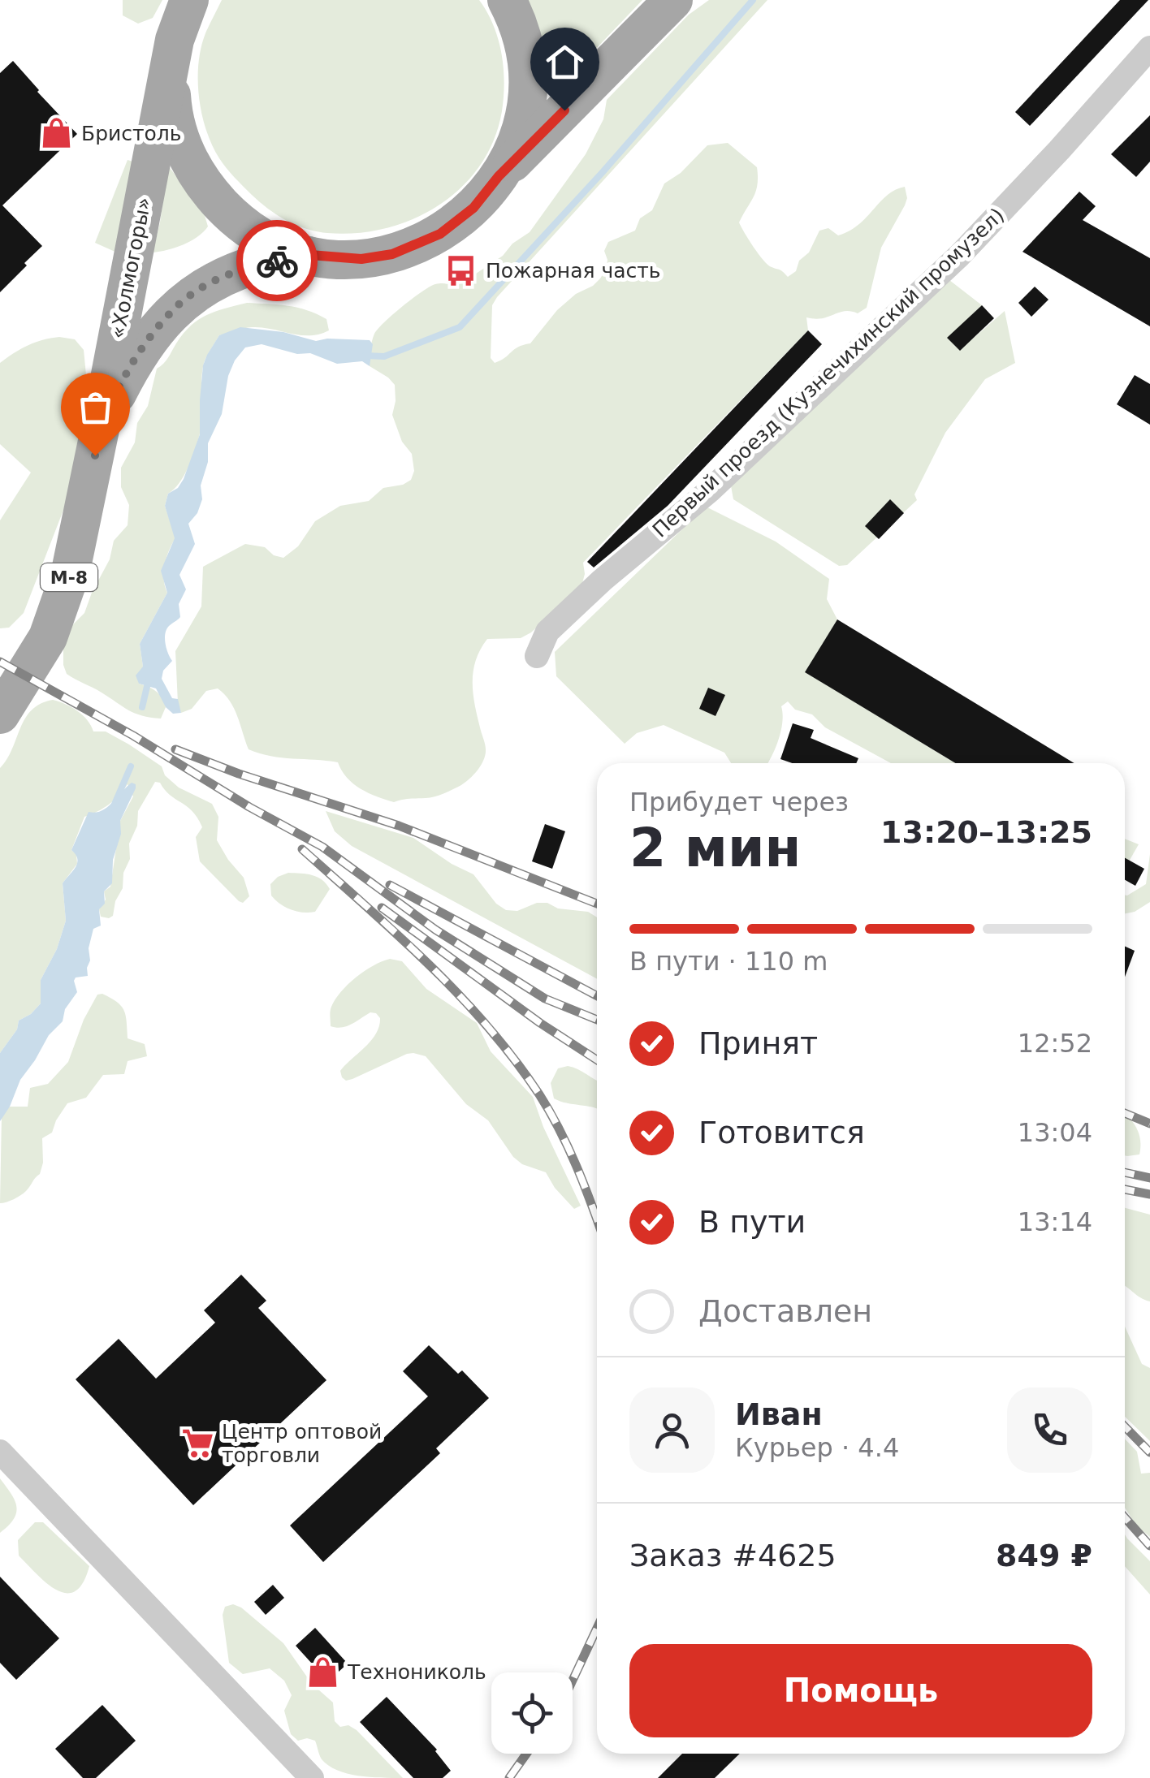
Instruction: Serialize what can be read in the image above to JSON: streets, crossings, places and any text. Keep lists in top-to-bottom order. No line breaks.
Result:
{"streets":{"main road":["«Холмогоры»","М-8"],"street":["Первый проезд (Кузнечихинский промузел)"]},"crossings":[["«Холмогоры»","М-8"]],"places":{"shop":["Бристоль","Технониколь"],"bus stop":["Пожарная часть"],"supermarket":["Центр оптовой торговли"]},"page":{"heading":["2 мин","Прибудет через","13:20–13:25"],"panel":["Иван","Курьер · 4.4","Заказ #4625","849 ₽"],"bar":"В пути · 110 m","list":[["Принят","12:52"],["Готовится","13:04"],["В пути","13:14"],"Доставлен"],"buttons":"Помощь"}}
